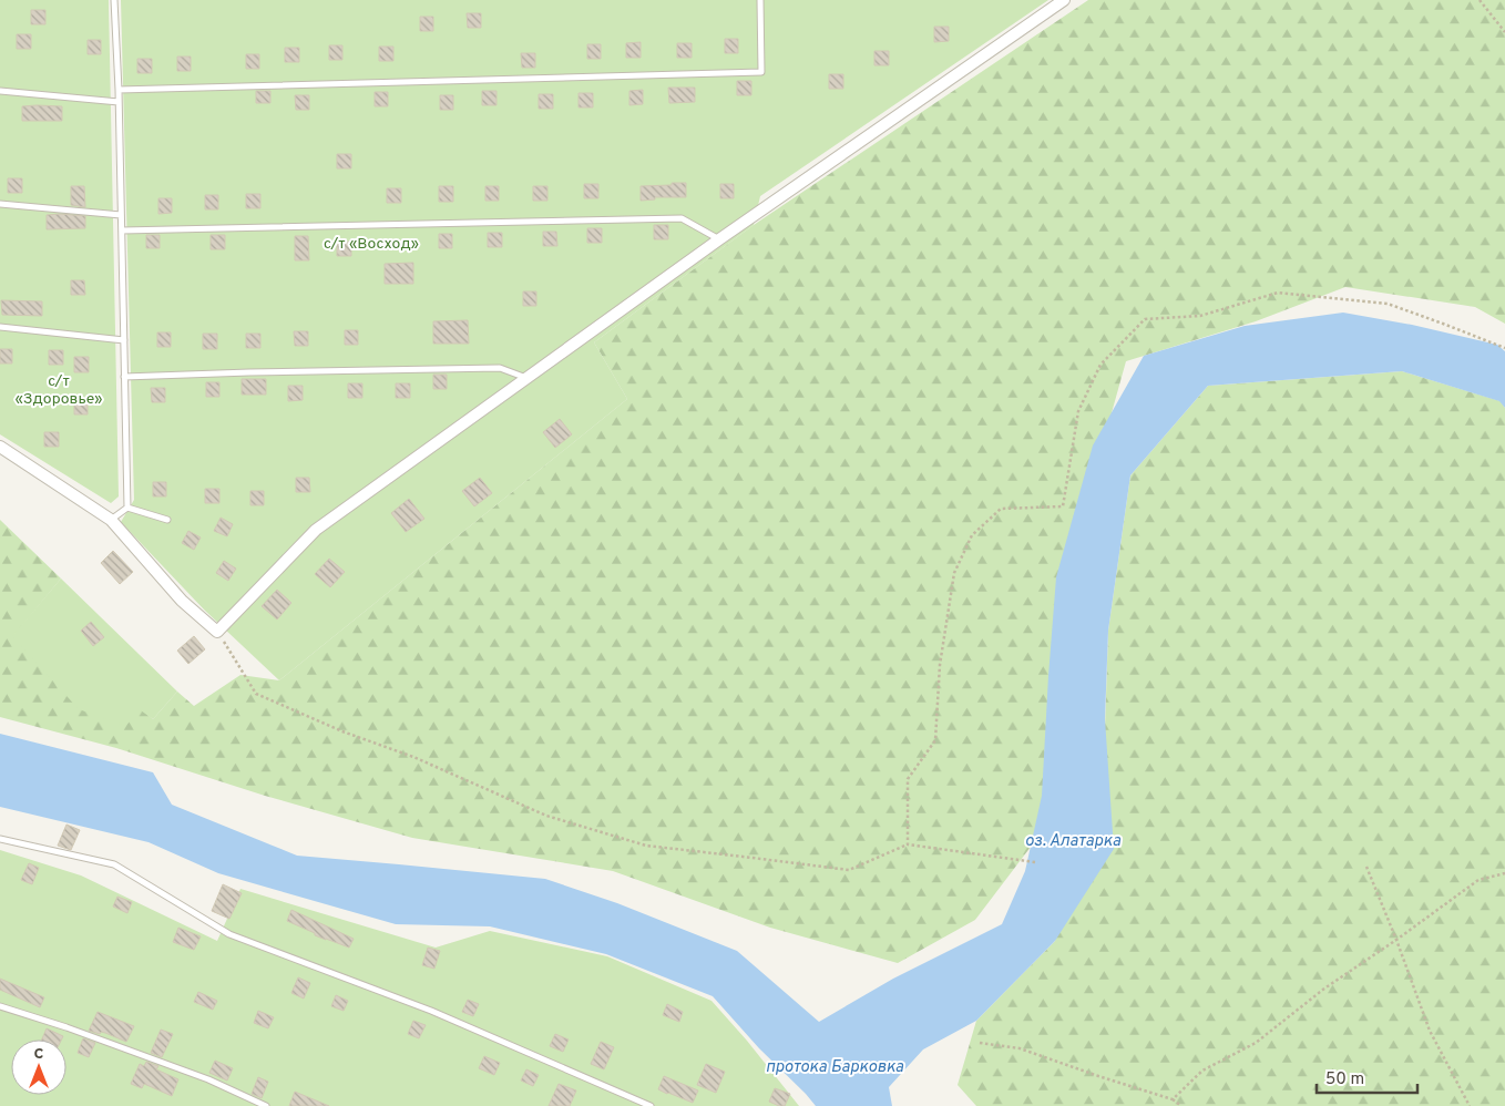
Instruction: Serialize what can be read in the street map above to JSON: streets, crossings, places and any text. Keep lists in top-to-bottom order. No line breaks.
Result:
{"water":["оз. Алатарка","протока Барковка"],"parks":["с/т «Восход»","с/т «Здоровье»"],"scale_bar":"50 m","north":"top"}
